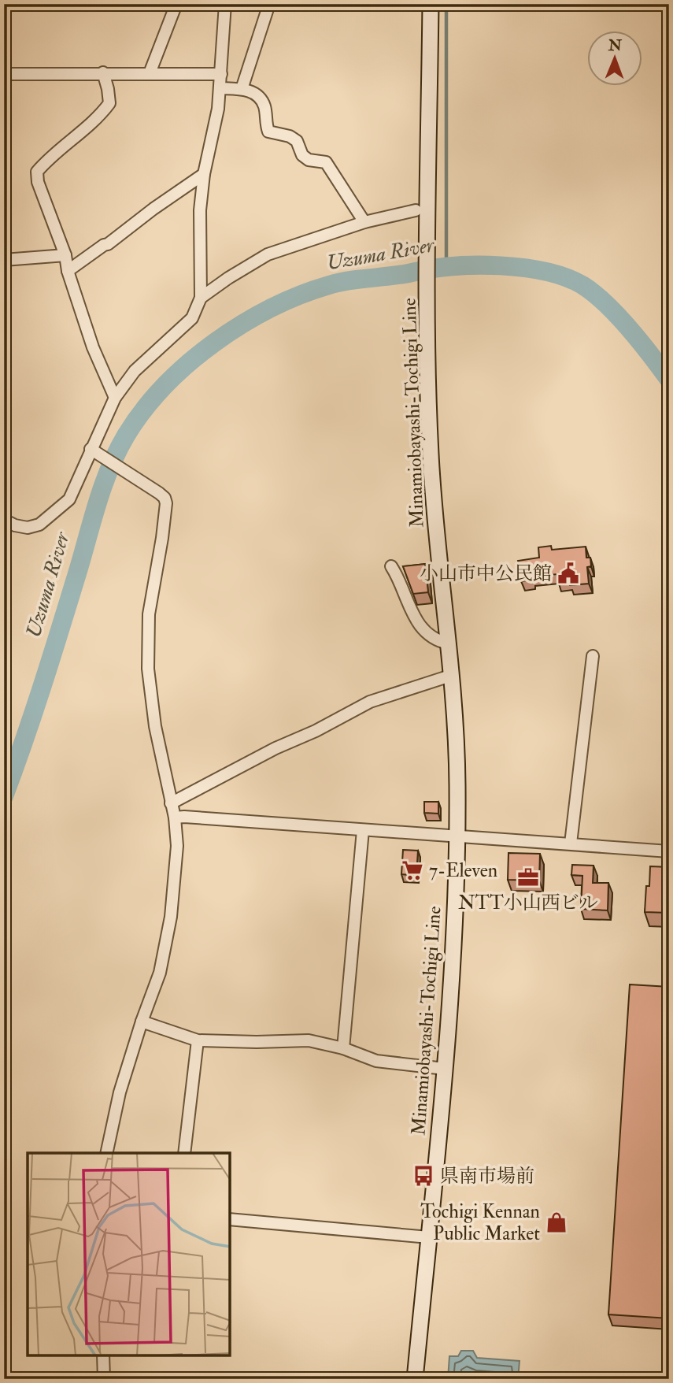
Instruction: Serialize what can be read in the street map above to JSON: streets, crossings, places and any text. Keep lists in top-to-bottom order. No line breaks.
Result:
{"streets":{"main road":["Minamiobayashi-Tochigi Line"]},"water":["Uzuma River"],"places":{"public building":["小山市中公民館"],"supermarket":["7-Eleven"],"office":["NTT小山西ビル"],"bus stop":["県南市場前"],"shop":["Tochigi Kennan Public Market"]},"north":"top"}
